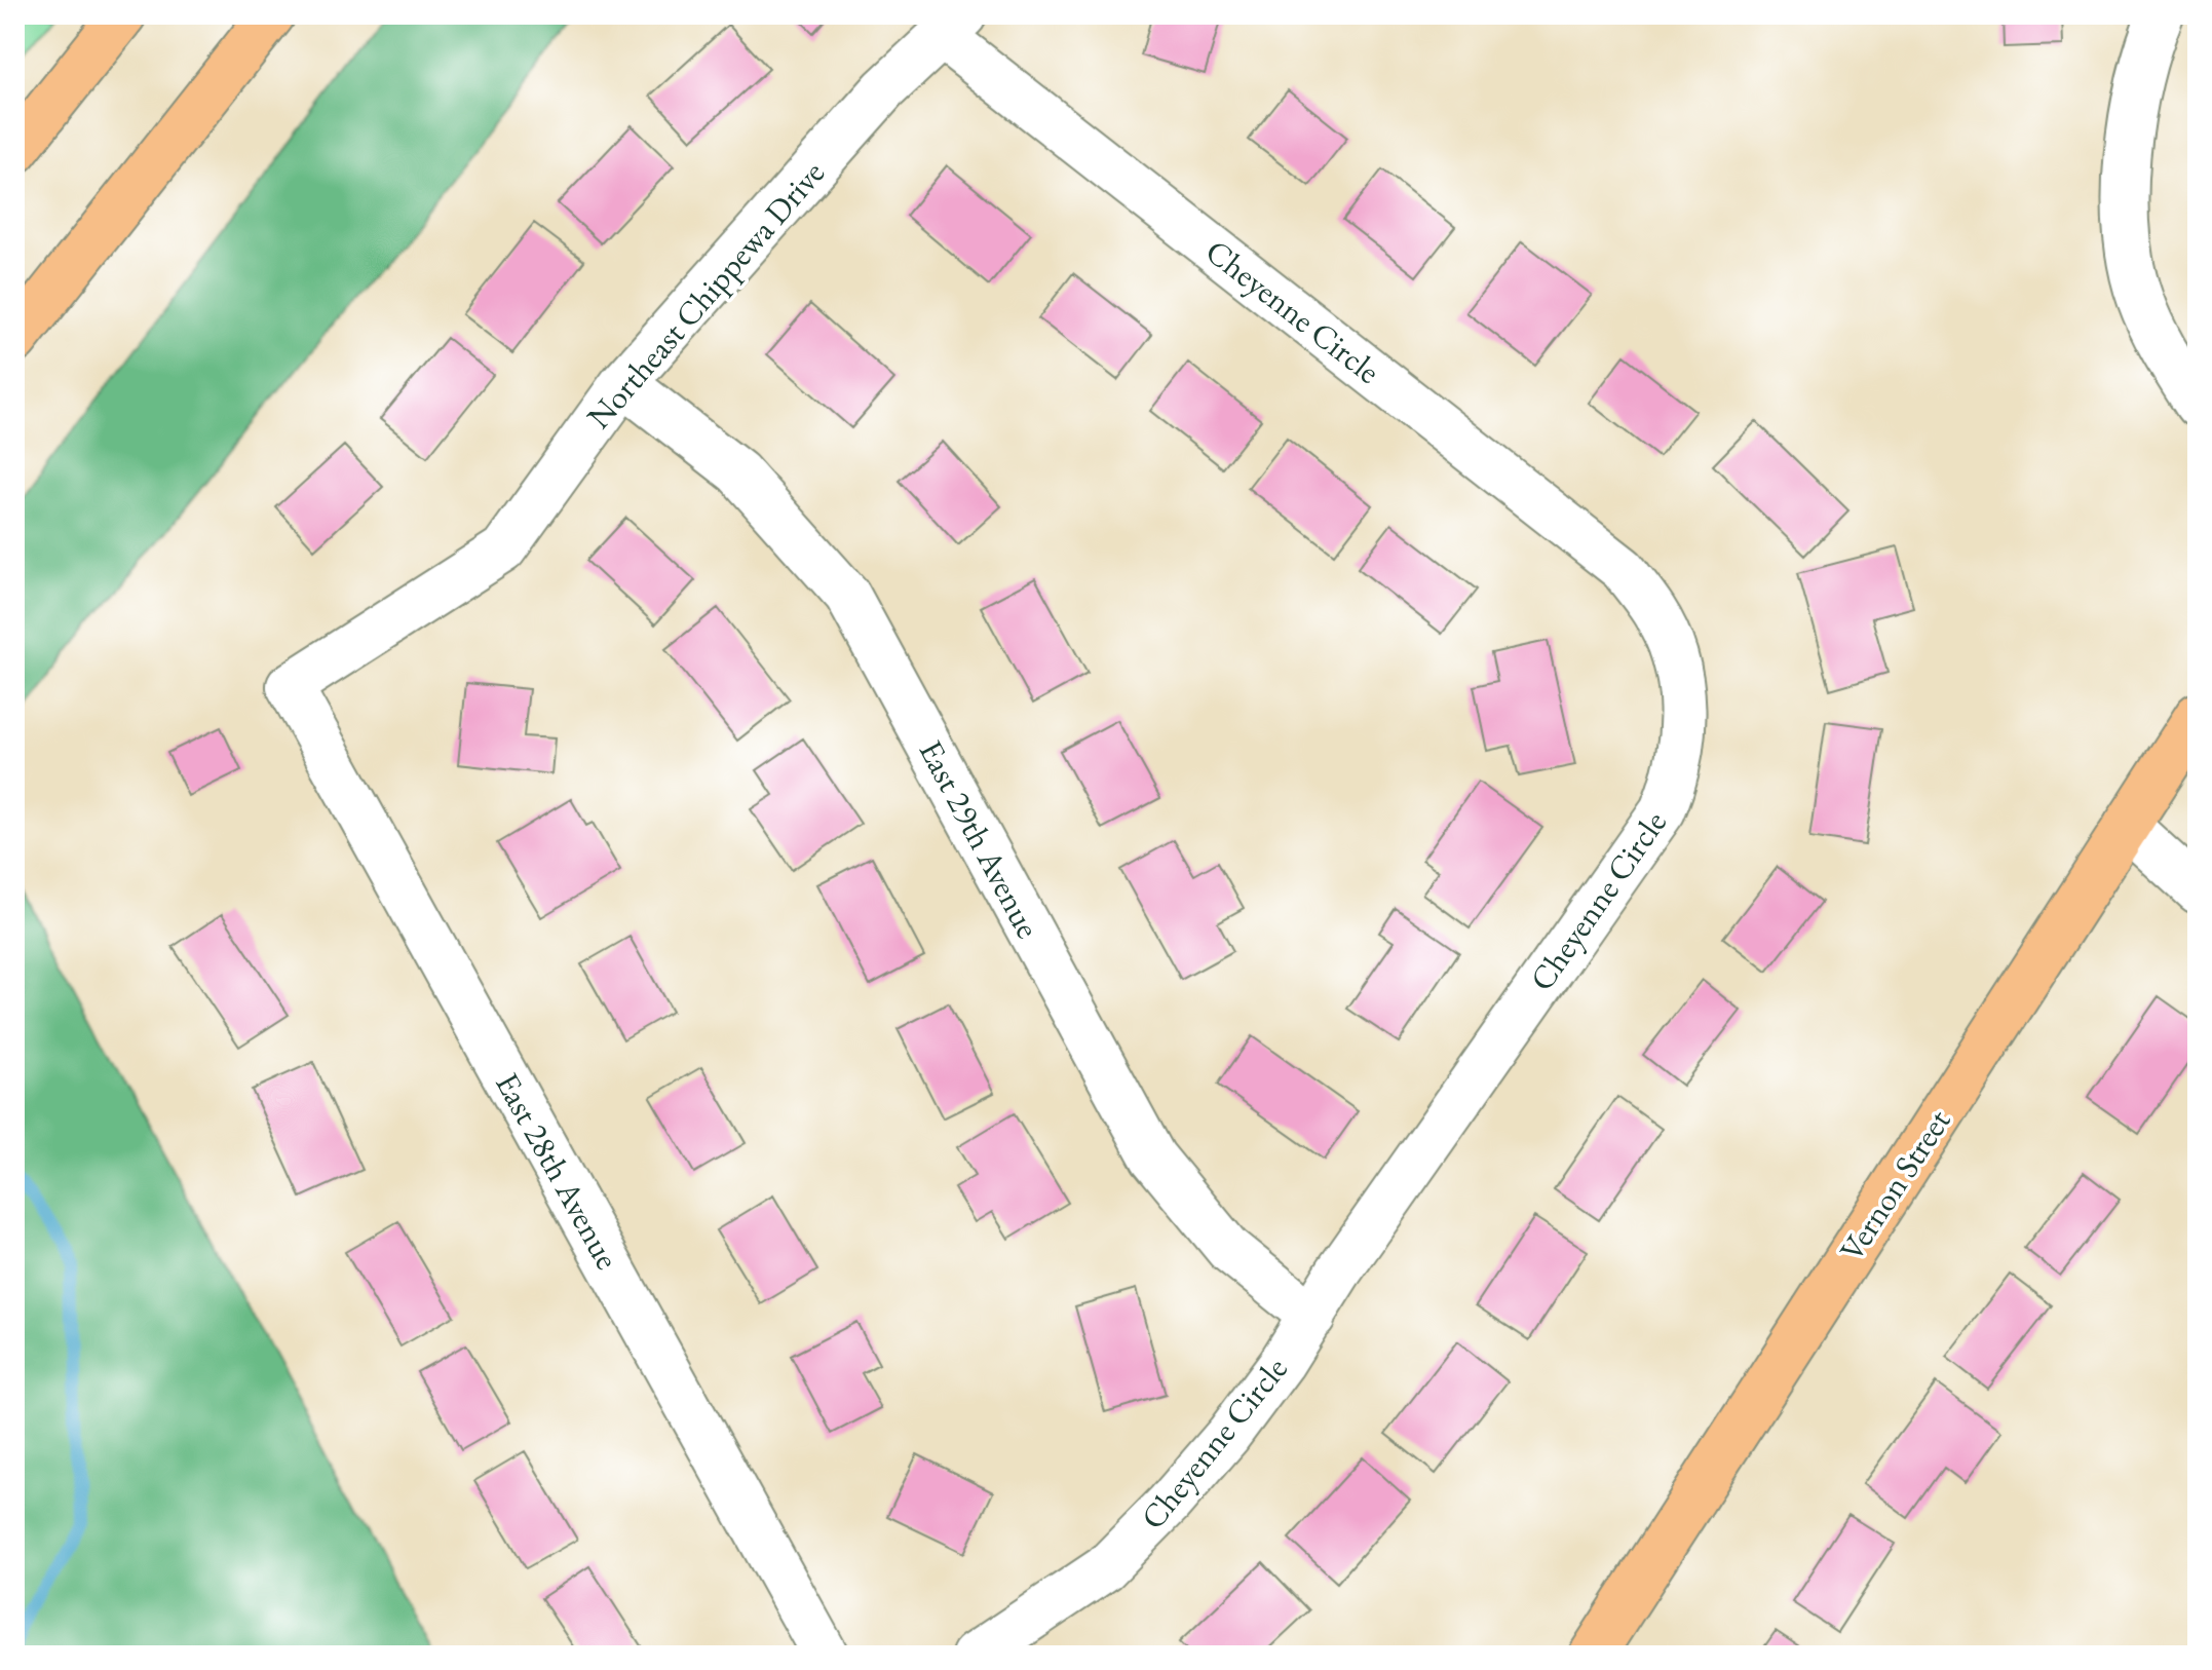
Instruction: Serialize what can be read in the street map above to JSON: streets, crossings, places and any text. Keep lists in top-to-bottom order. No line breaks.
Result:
{"streets":{"main road":["Vernon Street"],"street":["Northeast Chippewa Drive","Cheyenne Circle","East 29th Avenue","East 28th Avenue"]},"crossings":[["Northeast Chippewa Drive","Cheyenne Circle"],["Northeast Chippewa Drive","East 29th Avenue"],["Northeast Chippewa Drive","East 28th Avenue"],["Cheyenne Circle","East 29th Avenue"]]}
